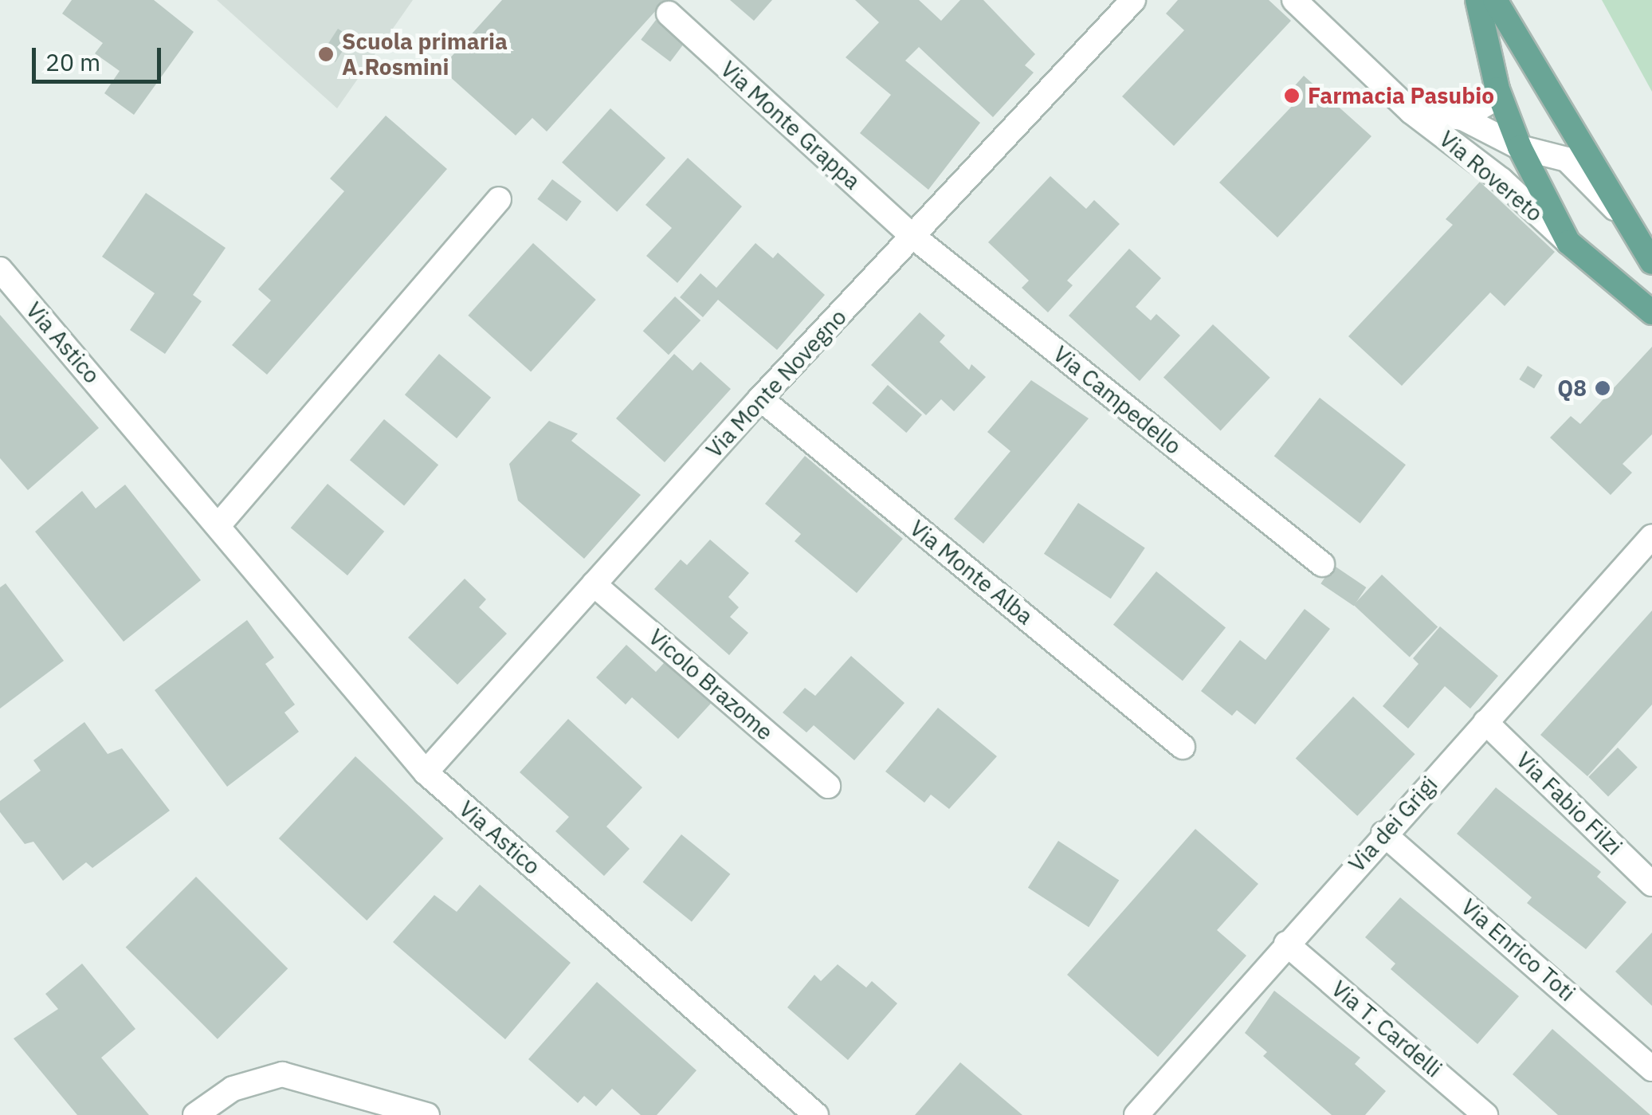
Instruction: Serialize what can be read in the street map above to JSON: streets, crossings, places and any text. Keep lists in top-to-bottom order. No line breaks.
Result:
{"streets":{"main road":["Via Rovereto"],"street":["Via Monte Grappa","Via Astico","Via Monte Novegno","Via Campedello","Via Monte Alba","Vicolo Brazome","Via Fabio Filzi","Via dei Grigi","Via Enrico Toti","Via T. Cardelli"]},"crossings":[["Via Monte Grappa","Via Monte Novegno"],["Via Monte Grappa","Via Campedello"],["Via Astico","Via Monte Novegno"],["Via Monte Novegno","Via Campedello"],["Via Monte Novegno","Via Monte Alba"],["Via Monte Novegno","Vicolo Brazome"],["Via Fabio Filzi","Via dei Grigi"],["Via dei Grigi","Via Enrico Toti"],["Via dei Grigi","Via T. Cardelli"]],"places":["Scuola primaria A.Rosmini","Farmacia Pasubio","Q8"],"scale_bar":"20 m"}
